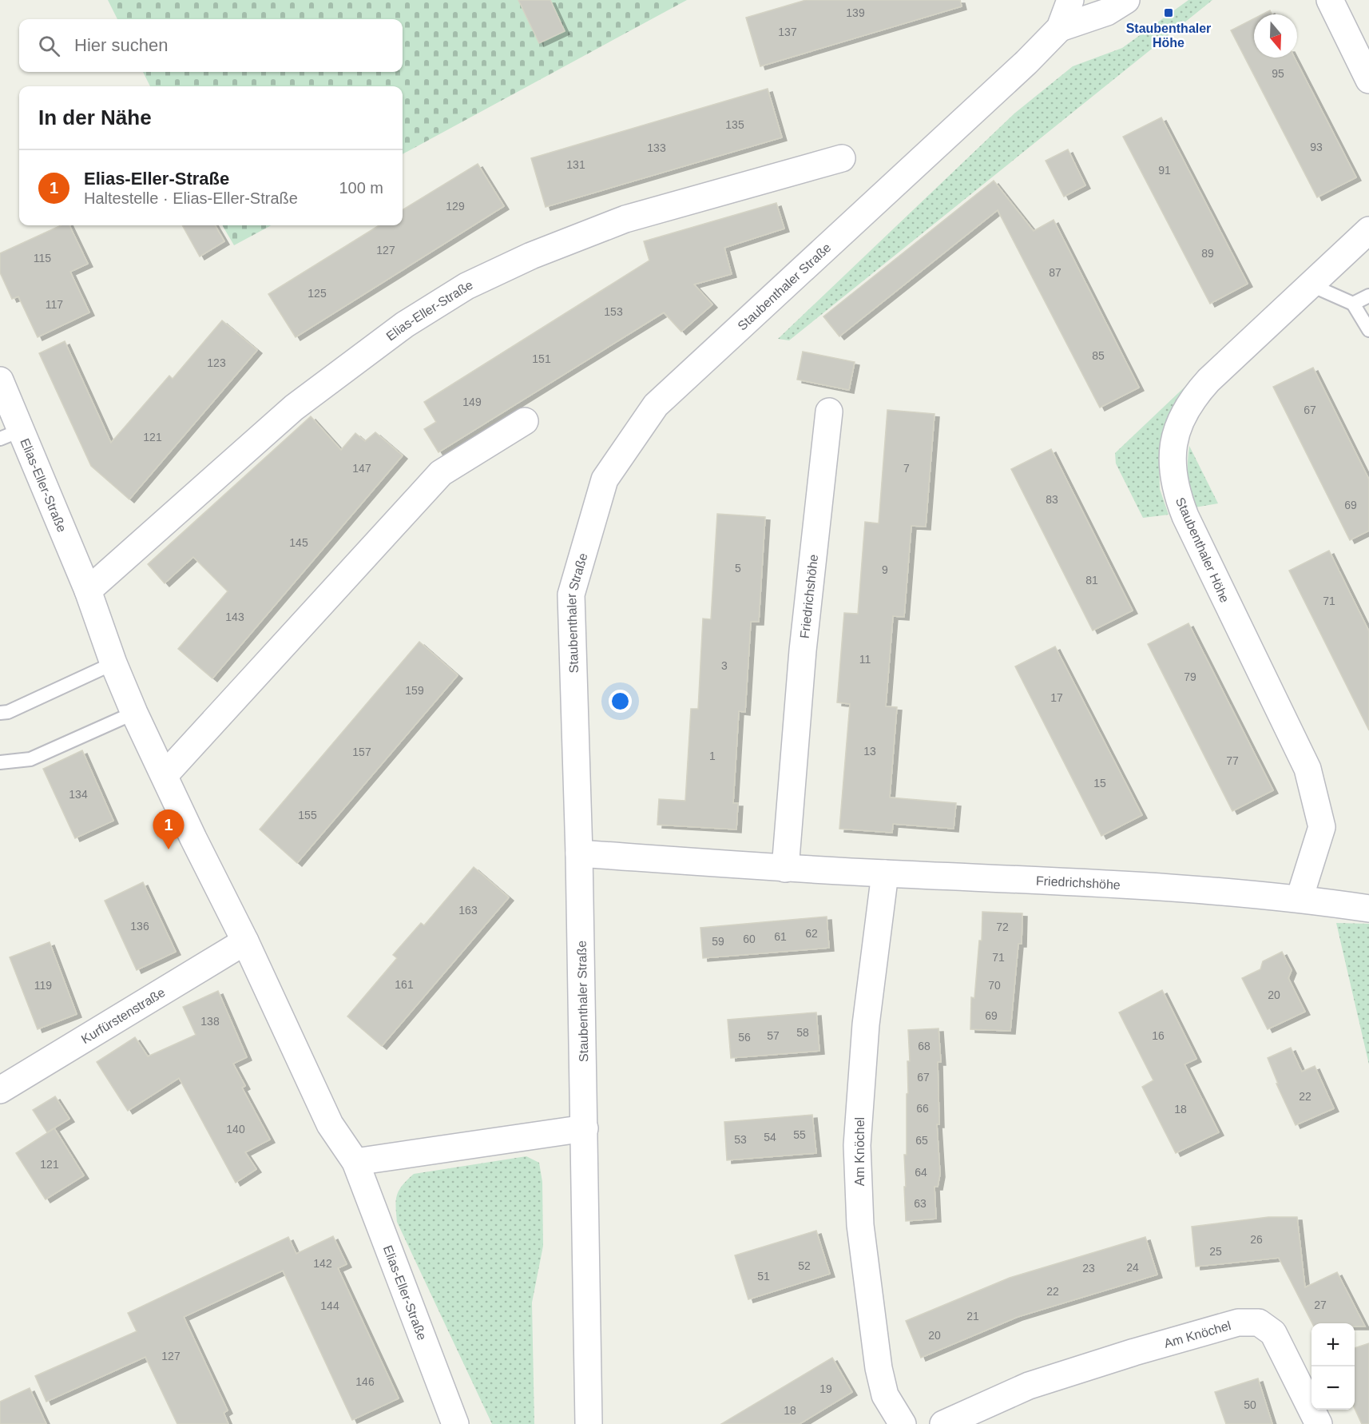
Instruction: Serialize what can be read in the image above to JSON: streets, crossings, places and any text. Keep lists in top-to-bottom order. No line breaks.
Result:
{"streets":{"street":["Staubenthaler Straße","Elias-Eller-Straße","Staubenthaler Höhe","Friedrichshöhe","Kurfürstenstraße","Am Knöchel"]},"crossings":[["Staubenthaler Straße","Friedrichshöhe"],["Elias-Eller-Straße","Kurfürstenstraße"],["Staubenthaler Höhe","Friedrichshöhe"],["Friedrichshöhe","Am Knöchel"]],"places":{"transit":["Staubenthaler Höhe"]},"house_numbers":["139","137","95","135","93","133","131","91","129","127","89","115","87","125","117","153","85","151","123","149","67","121","147","7","83","69","145","5","9","81","71","143","11","3","79","159","17","13","157","1","77","15","134","155","163","136","72","62","61","60","59","71","161","119","70","20","69","138","58","57","16","56","68","67","22","66","18","140","55","54","53","65","121","64","63","26","25","142","52","24","23","51","22","27","144","21","20","127","146","19","50","18"],"north":"bottom","page":{"search":"Hier suchen","heading":"In der Nähe","list":[{"mark":"1","name":"Elias-Eller-Straße","note":"Haltestelle · Elias-Eller-Straße","value":"100 m"}],"pins":"1","map_buttons":["+","−"]}}
